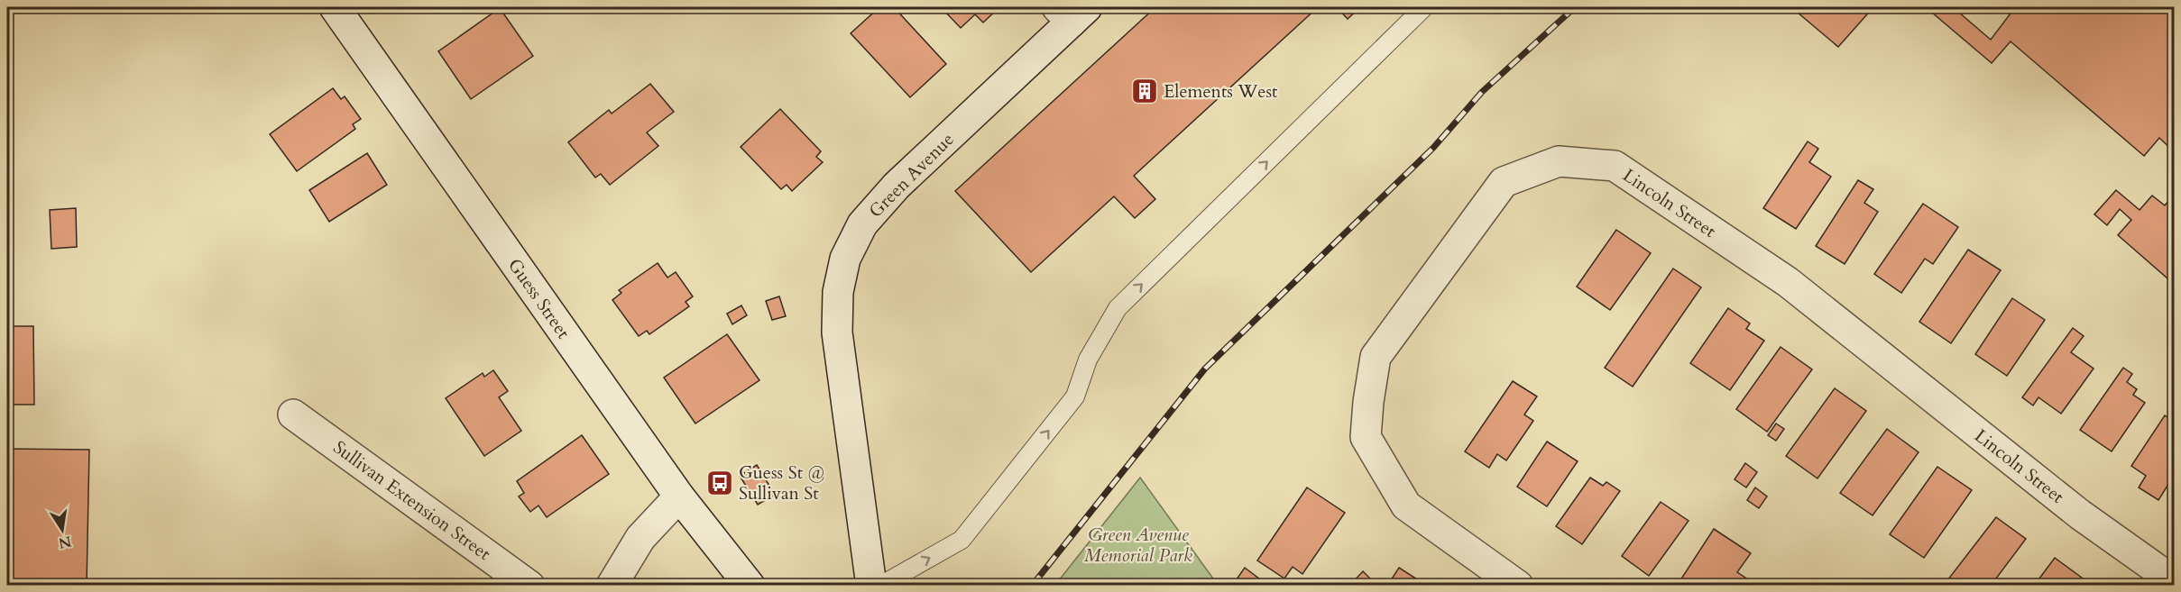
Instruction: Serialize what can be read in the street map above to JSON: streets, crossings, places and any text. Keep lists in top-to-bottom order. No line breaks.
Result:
{"streets":{"street":["Green Avenue","Lincoln Street","Guess Street","Sullivan Extension Street"]},"parks":["Green Avenue Memorial Park"],"places":{"building":["Elements West"],"bus stop":["Guess St @ Sullivan St"]},"north":"bottom"}
